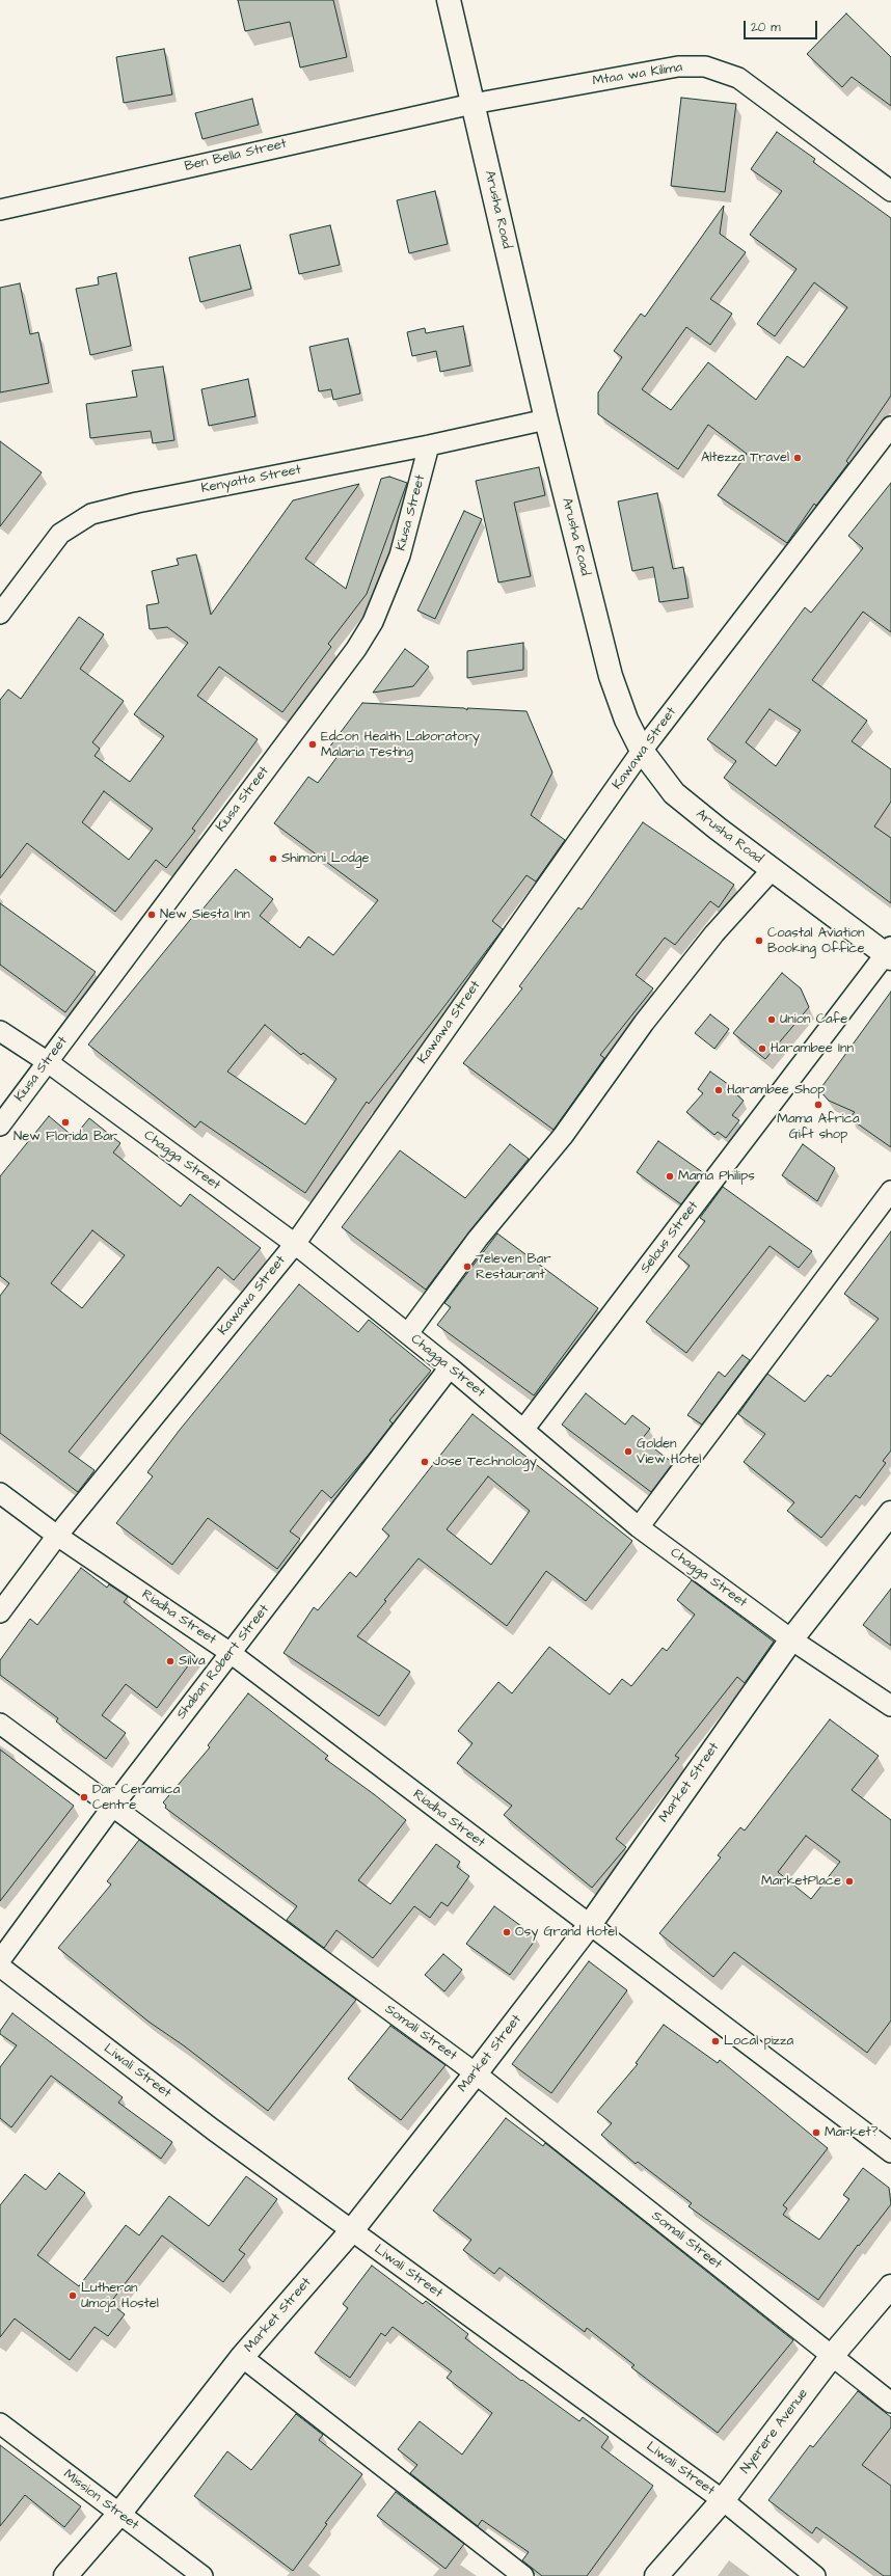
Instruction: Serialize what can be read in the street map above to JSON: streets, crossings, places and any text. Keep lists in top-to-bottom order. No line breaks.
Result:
{"streets":{"main road":["Arusha Road","Market Street","Nyerere Avenue"],"street":["Mtaa wa Kilima","Ben Bella Street","Kenyatta Street","Kiusa Street","Kawawa Street","Chagga Street","Selous Street","Riadha Street","Shaban Robert Street","Somali Street","Liwali Street","Mission Street"]},"crossings":[["Mtaa wa Kilima","Ben Bella Street"],["Mtaa wa Kilima","Arusha Road"],["Ben Bella Street","Arusha Road"],["Arusha Road","Kenyatta Street"],["Arusha Road","Kawawa Street"],["Arusha Road","Selous Street"],["Kenyatta Street","Kiusa Street"],["Kiusa Street","Chagga Street"],["Kawawa Street","Chagga Street"],["Kawawa Street","Riadha Street"],["Chagga Street","Selous Street"],["Chagga Street","Shaban Robert Street"],["Chagga Street","Market Street"],["Riadha Street","Shaban Robert Street"],["Riadha Street","Market Street"],["Shaban Robert Street","Somali Street"],["Market Street","Somali Street"],["Market Street","Liwali Street"],["Market Street","Mission Street"],["Somali Street","Nyerere Avenue"],["Liwali Street","Nyerere Avenue"]],"places":["Altezza Travel","Edcon Health Laboratory Malaria Testing","Shimoni Lodge","New Siesta Inn","Coastal Aviation Booking Office","Union Cafe","Harambee Inn","Harambee Shop","Mama Africa Gift shop","New Florida Bar","Mama Philips","7eleven Bar Restaurant","Golden View Hotel","Jose Technology","Silva","Dar Ceramica Centre","MarketPlace","Osy Grand Hotel","Local pizza","Market?","Lutheran Umoja Hostel"],"scale_bar":"20 m"}
